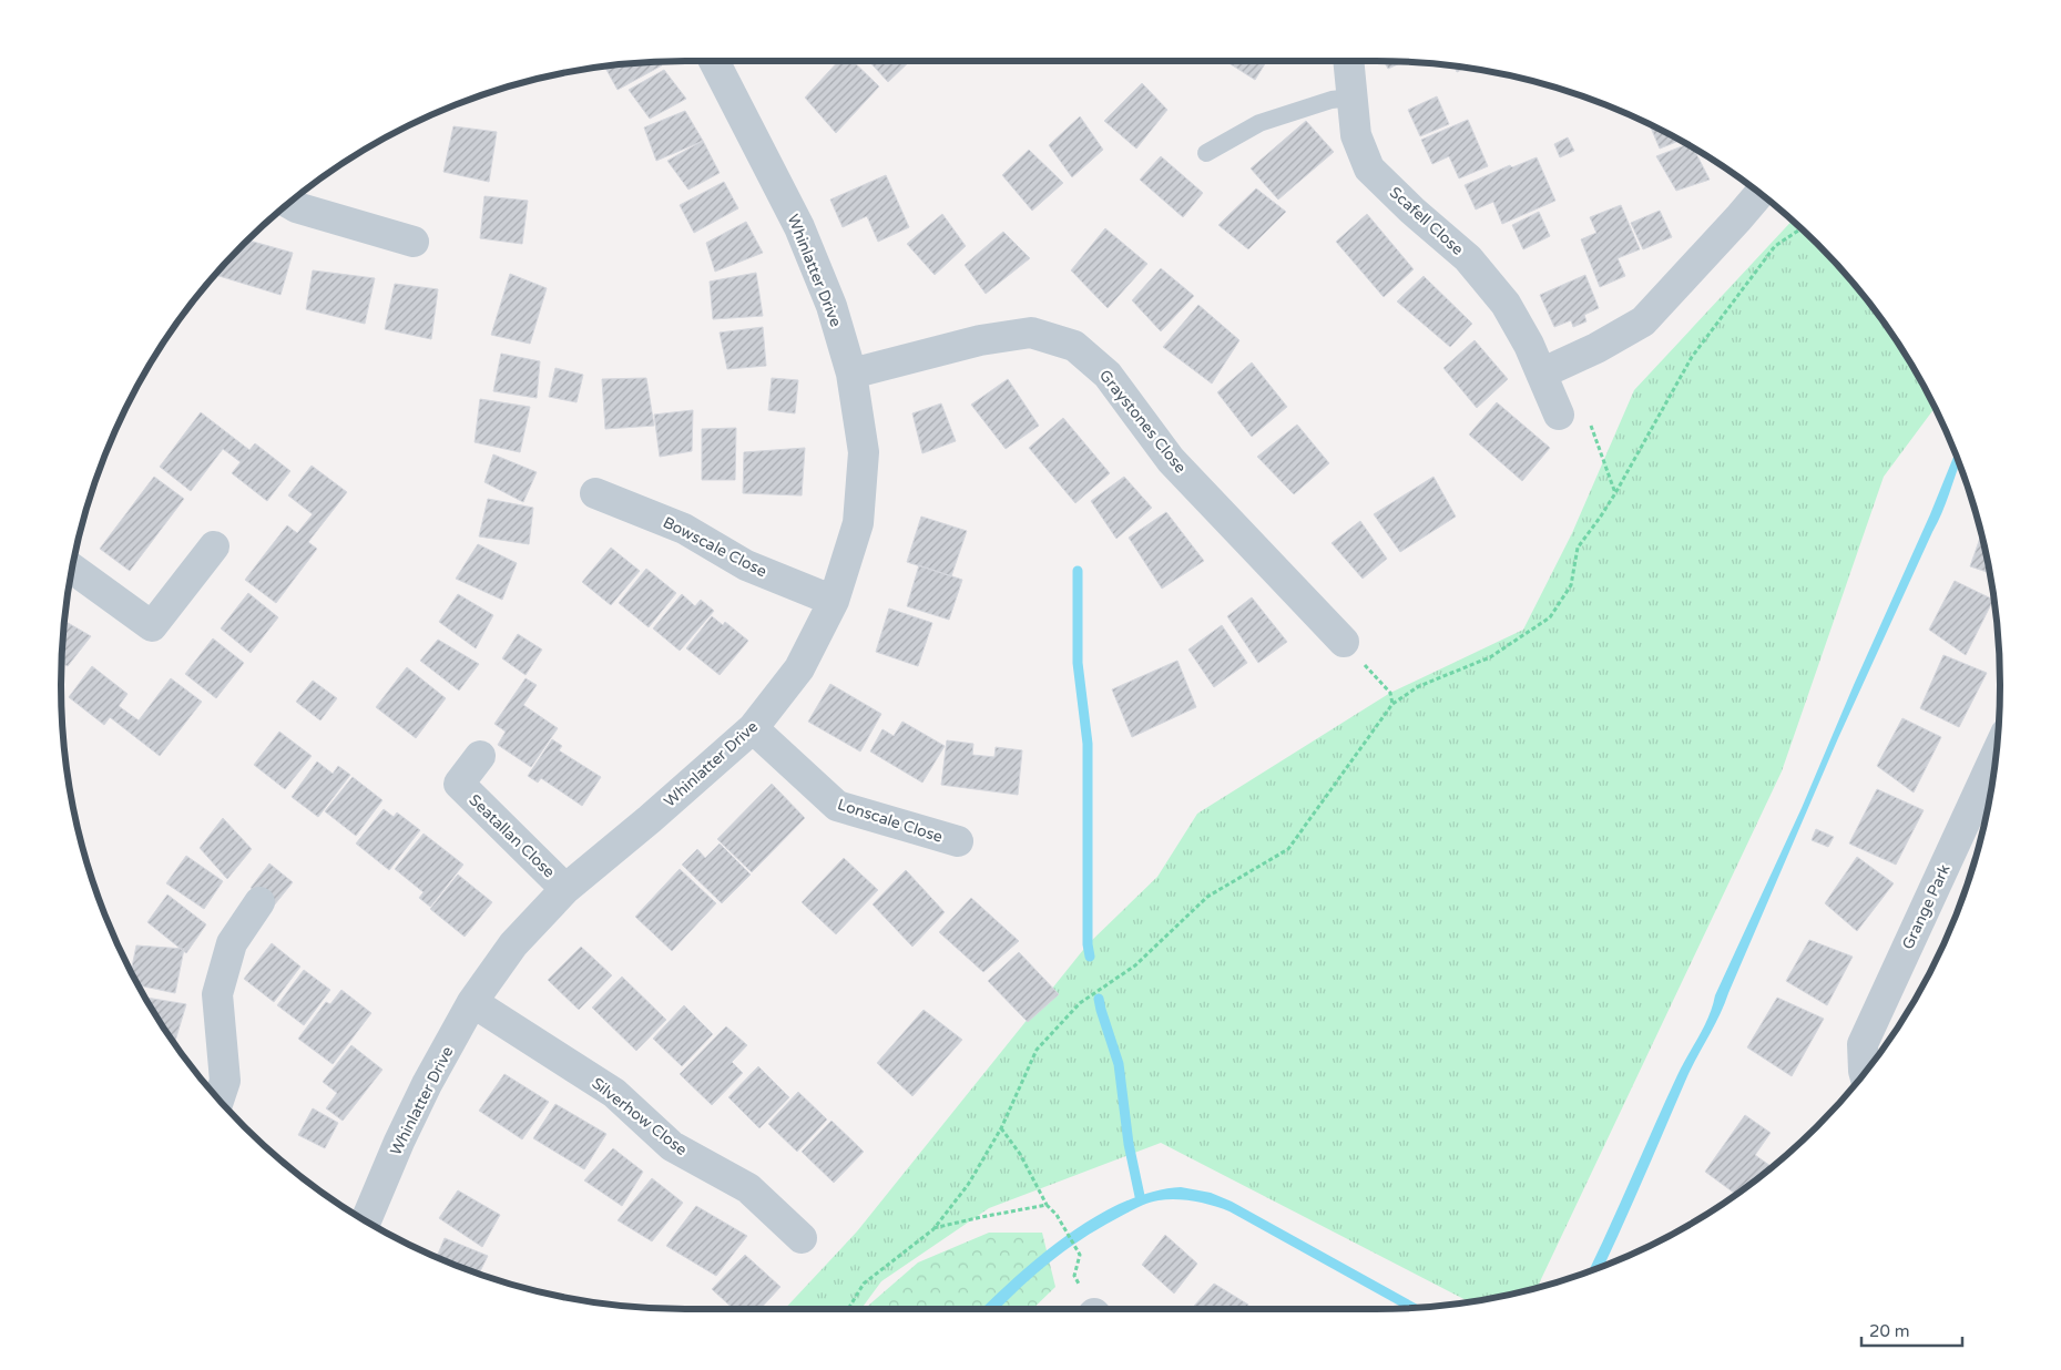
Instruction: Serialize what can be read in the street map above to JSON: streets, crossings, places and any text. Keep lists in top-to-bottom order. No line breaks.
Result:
{"streets":{"street":["Scafell Close","Whinlatter Drive","Graystones Close","Bowscale Close","Lonscale Close","Seatallan Close","Grange Park","Silverhow Close"]},"crossings":[["Whinlatter Drive","Graystones Close"],["Whinlatter Drive","Bowscale Close"],["Whinlatter Drive","Lonscale Close"],["Whinlatter Drive","Seatallan Close"],["Whinlatter Drive","Silverhow Close"]],"scale_bar":"20 m"}
